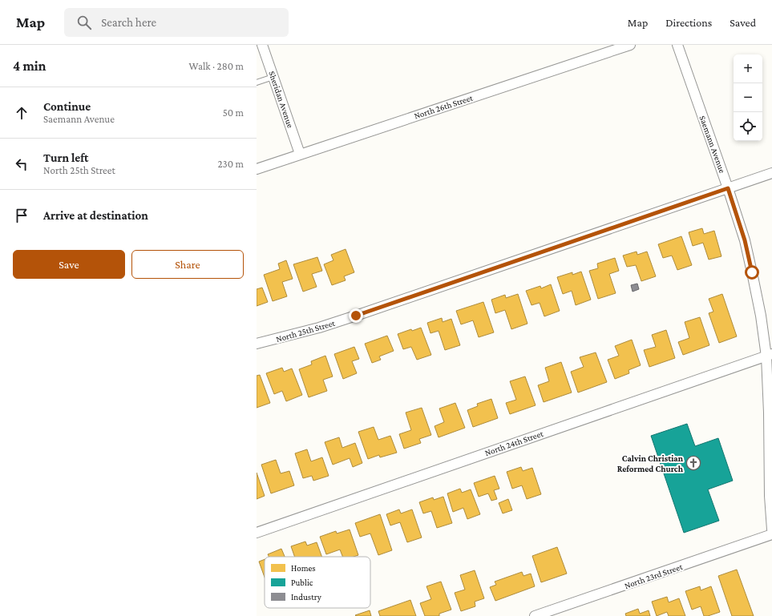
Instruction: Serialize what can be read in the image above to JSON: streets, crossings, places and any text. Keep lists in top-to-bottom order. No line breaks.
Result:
{"streets":{"street":["Sheridan Avenue","North 26th Street","Saemann Avenue","North 25th Street","North 24th Street","North 23rd Street"]},"crossings":[["Sheridan Avenue","North 26th Street"],["Saemann Avenue","North 25th Street"],["Saemann Avenue","North 24th Street"]],"places":{"church":["Calvin Christian Reformed Church"]},"legend":["Homes","Public","Industry"],"page":{"header":"Map","search":"Search here","nav":["Map","Directions","Saved"],"heading":["4 min","Walk · 280 m"],"map_buttons":["+","−"],"list":[["Continue","Saemann Avenue","50 m"],["Turn left","North 25th Street","230 m"],"Arrive at destination"],"buttons":["Save","Share"]}}
